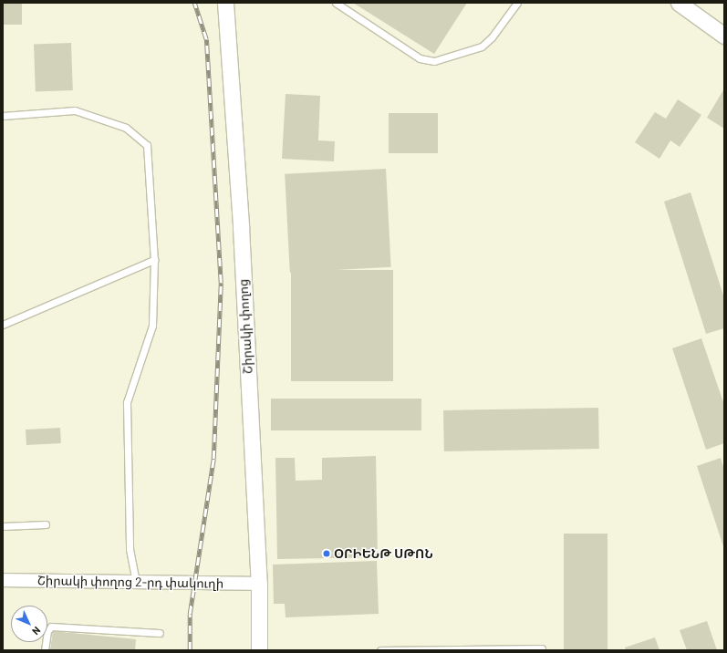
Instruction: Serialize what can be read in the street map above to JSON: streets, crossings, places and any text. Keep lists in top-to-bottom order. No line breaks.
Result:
{"streets":{"street":["Շիրակի փողոց","Շիրակի փողոց 2-րդ փակուղի"]},"crossings":[["Շիրակի փողոց","Շիրակի փողոց 2-րդ փակուղի"]],"places":["ՕՐԻԵՆԹ ՍԹՈՆ"],"north":"bottom right"}
